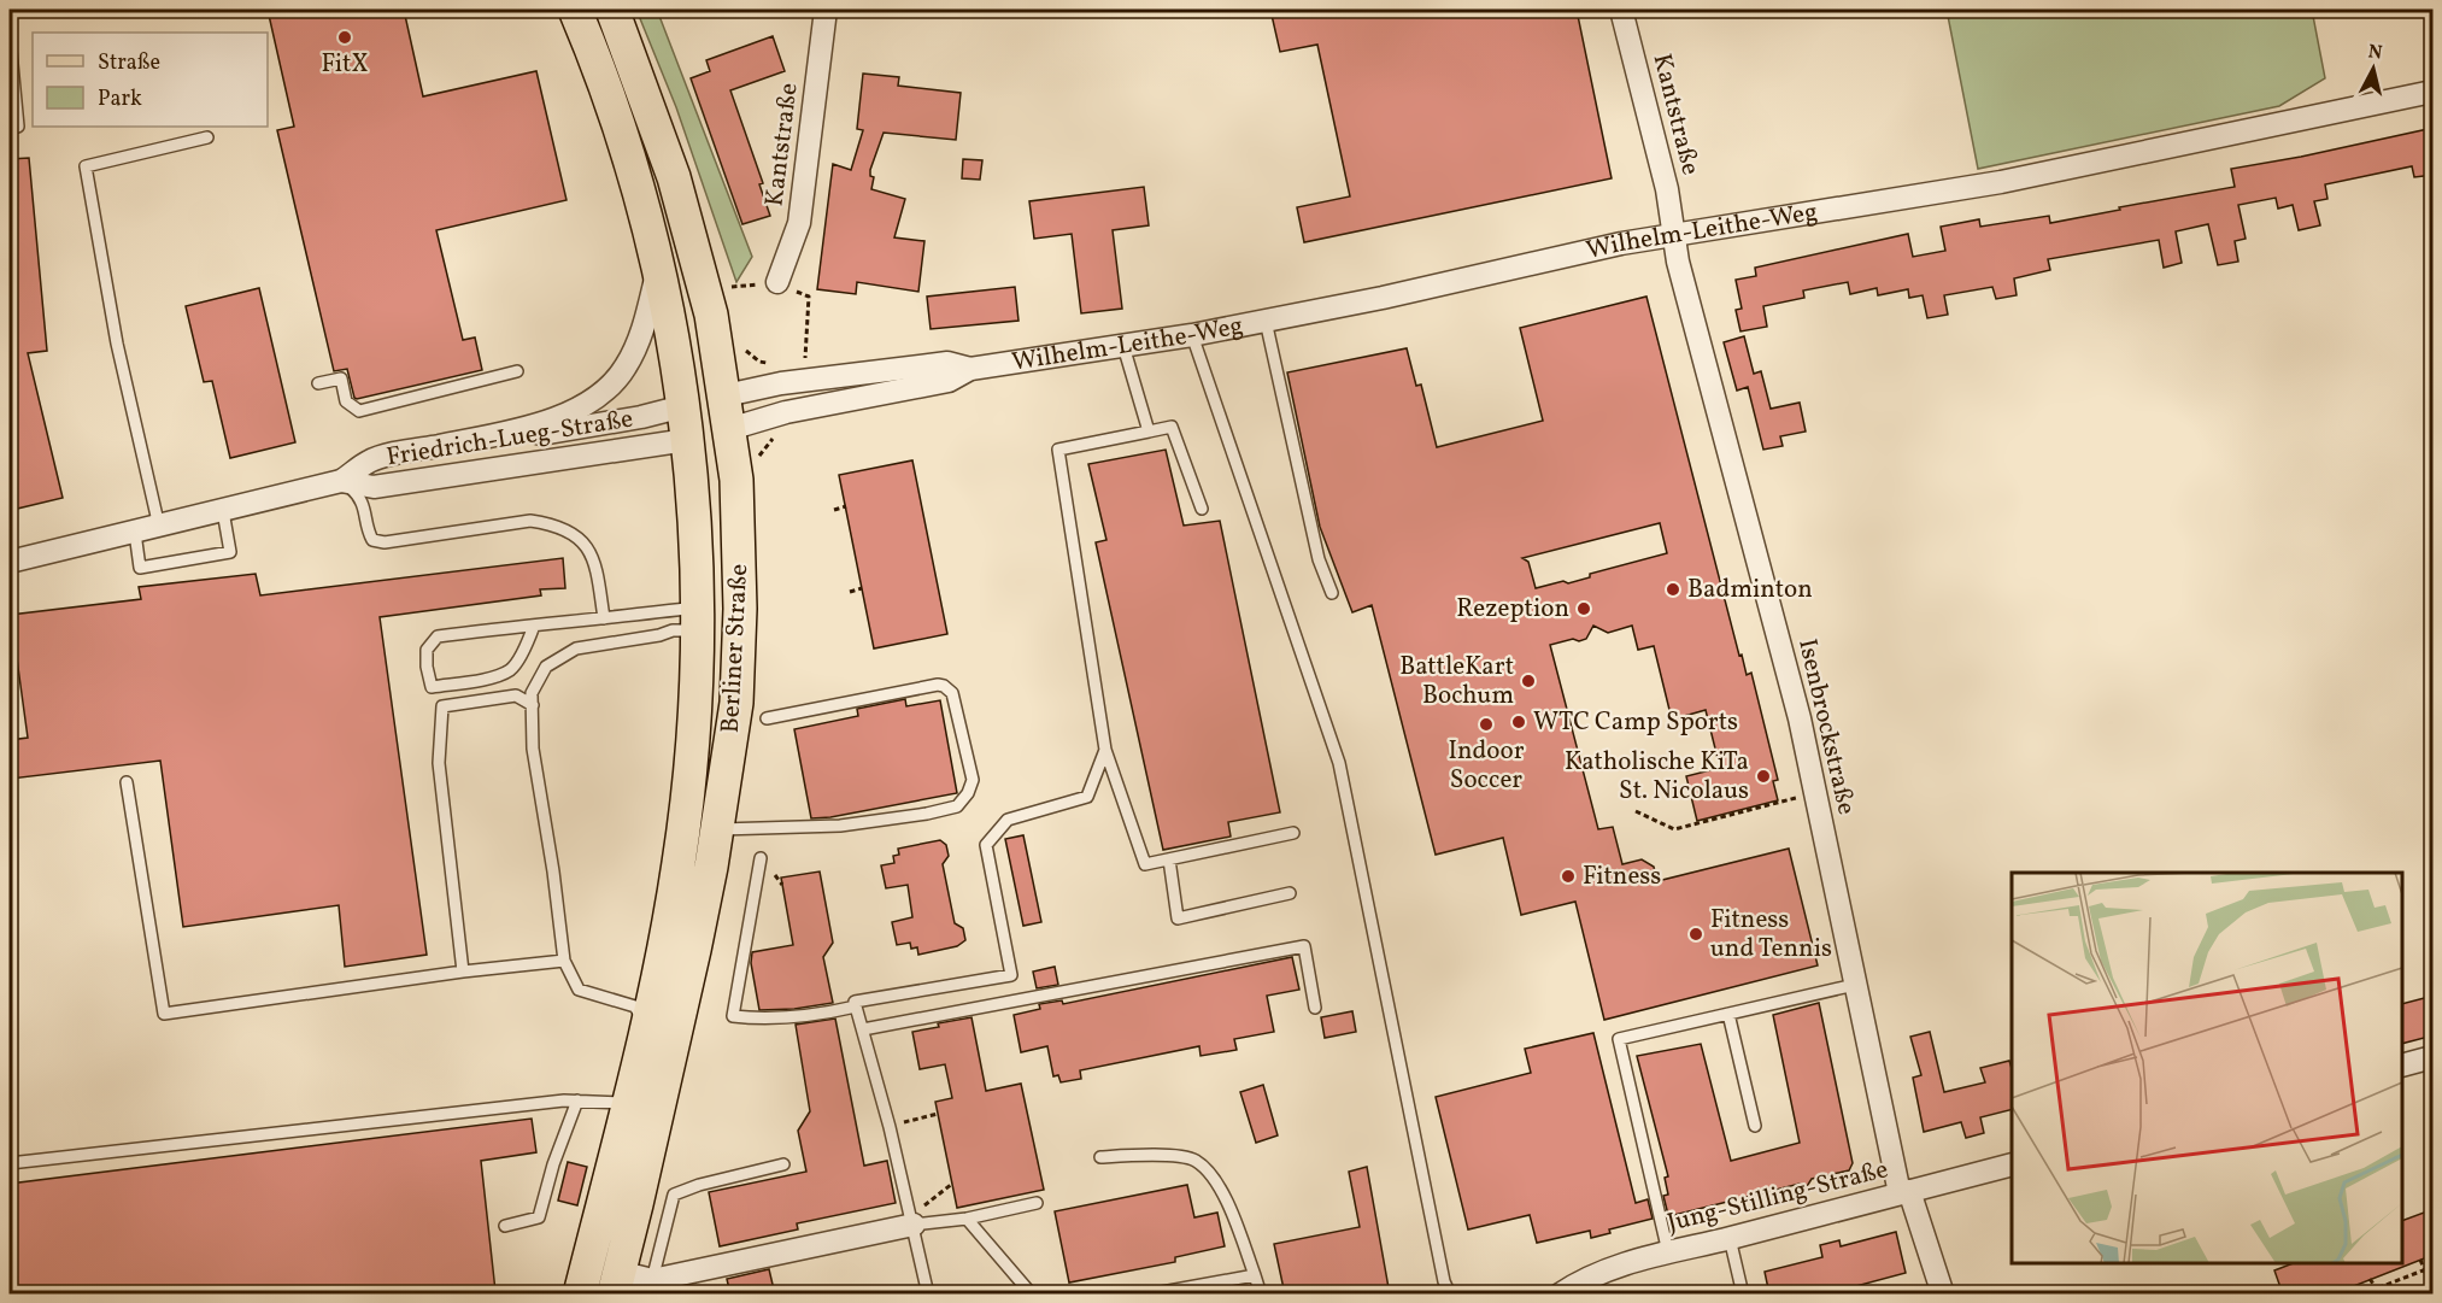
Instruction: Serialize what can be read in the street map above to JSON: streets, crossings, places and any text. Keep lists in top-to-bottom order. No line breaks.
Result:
{"streets":{"main road":["Wilhelm-Leithe-Weg","Berliner Straße"],"street":["Kantstraße","Friedrich-Lueg-Straße","Isenbrockstraße","Jung-Stilling-Straße"]},"crossings":[["Kantstraße","Wilhelm-Leithe-Weg"],["Kantstraße","Isenbrockstraße"],["Wilhelm-Leithe-Weg","Friedrich-Lueg-Straße"],["Wilhelm-Leithe-Weg","Berliner Straße"],["Wilhelm-Leithe-Weg","Isenbrockstraße"],["Friedrich-Lueg-Straße","Berliner Straße"],["Isenbrockstraße","Jung-Stilling-Straße"]],"places":["FitX","Badminton","Rezeption","BattleKart Bochum","WTC Camp Sports","Indoor Soccer","Katholische KiTa St. Nicolaus","Fitness","Fitness und Tennis"],"legend":["Straße","Park"],"north":"top"}
